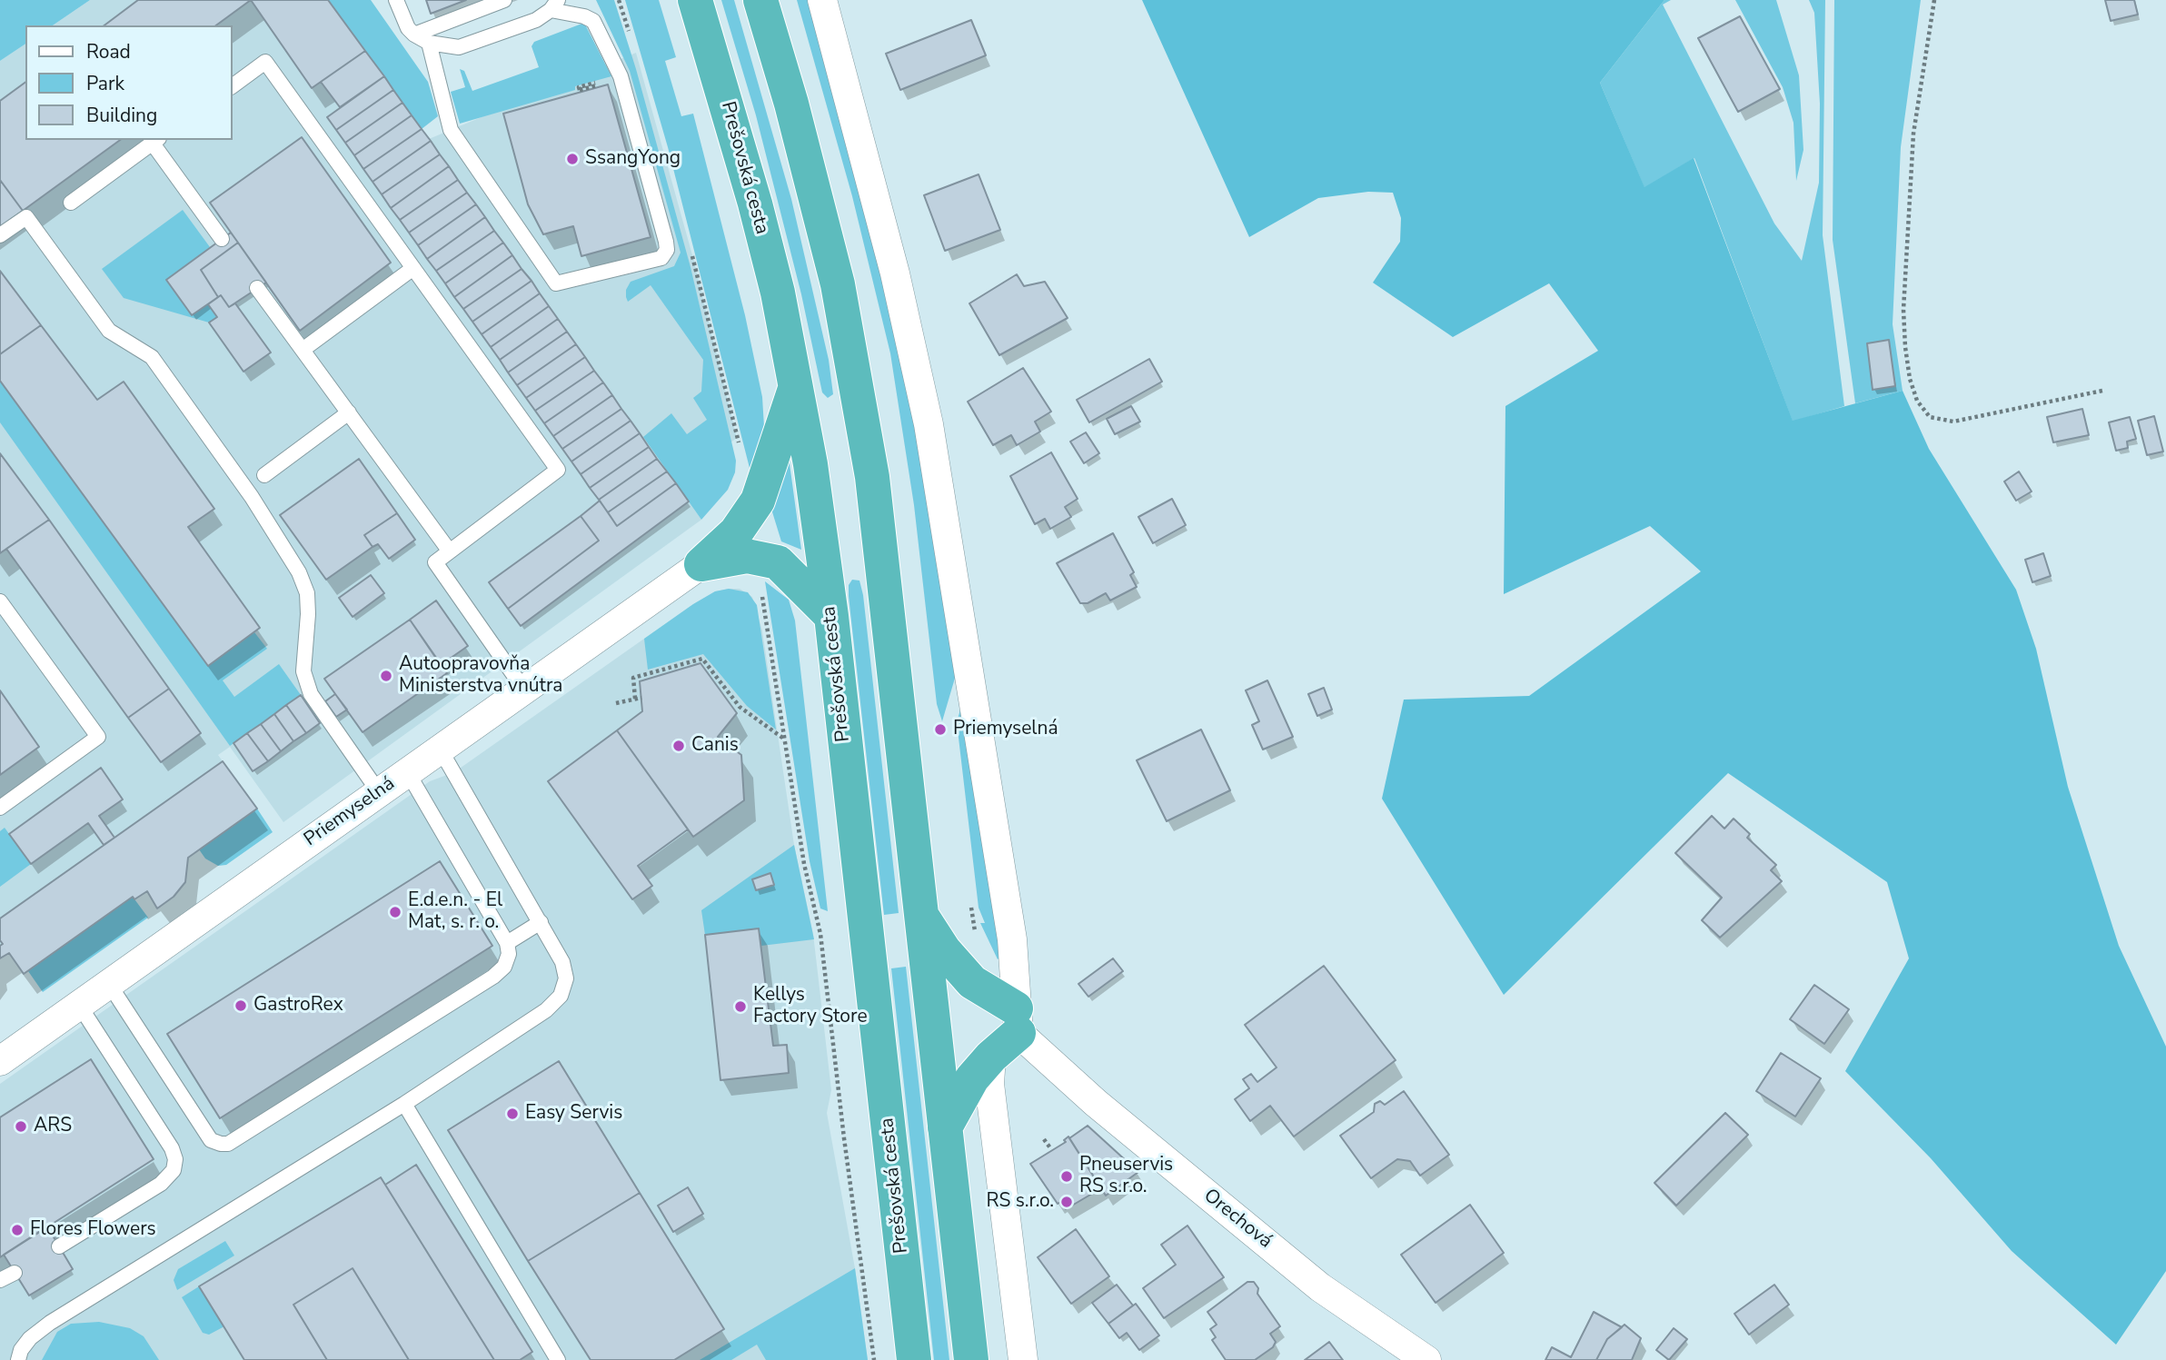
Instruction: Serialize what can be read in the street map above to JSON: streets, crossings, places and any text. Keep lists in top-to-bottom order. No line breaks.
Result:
{"streets":{"highway":["Prešovská cesta"],"street":["Priemyselná","Orechová"]},"places":["SsangYong","Autoopravovňa Ministerstva vnútra","Priemyselná","Canis","E.d.e.n. - El Mat, s. r. o.","GastroRex","Kellys Factory Store","Easy Servis","ARS","Pneuservis RS s.r.o.","RS s.r.o.","Flores Flowers"],"legend":["Road","Park","Building"]}
